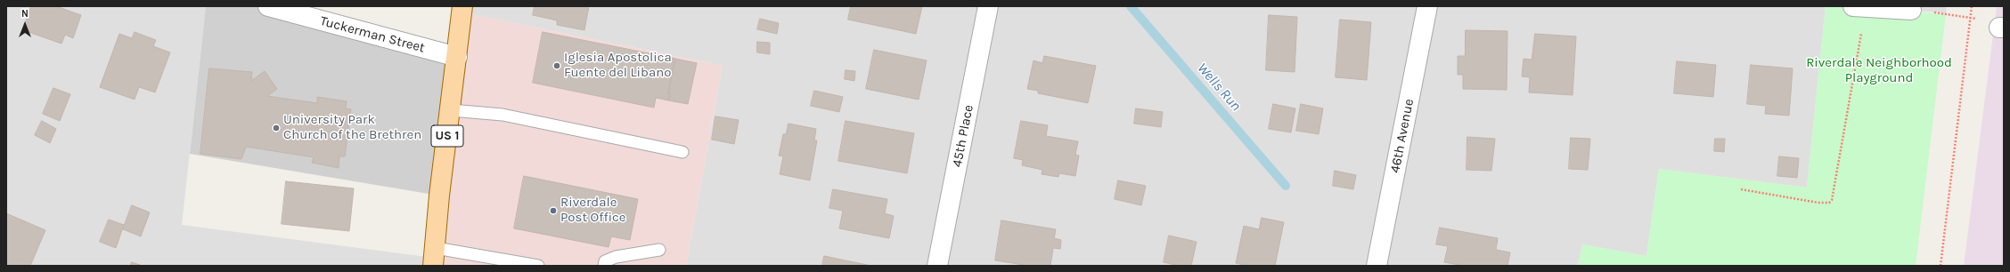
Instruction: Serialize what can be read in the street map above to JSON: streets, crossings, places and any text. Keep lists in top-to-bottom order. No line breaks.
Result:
{"streets":{"main road":["US 1"],"street":["Tuckerman Street","45th Place","46th Avenue"]},"crossings":[["Tuckerman Street","US 1"]],"water":["Wells Run"],"parks":["Riverdale Neighborhood Playground"],"places":["Iglesia Apostolica Fuente del Libano","University Park Church of the Brethren","Riverdale Post Office"],"north":"top"}
